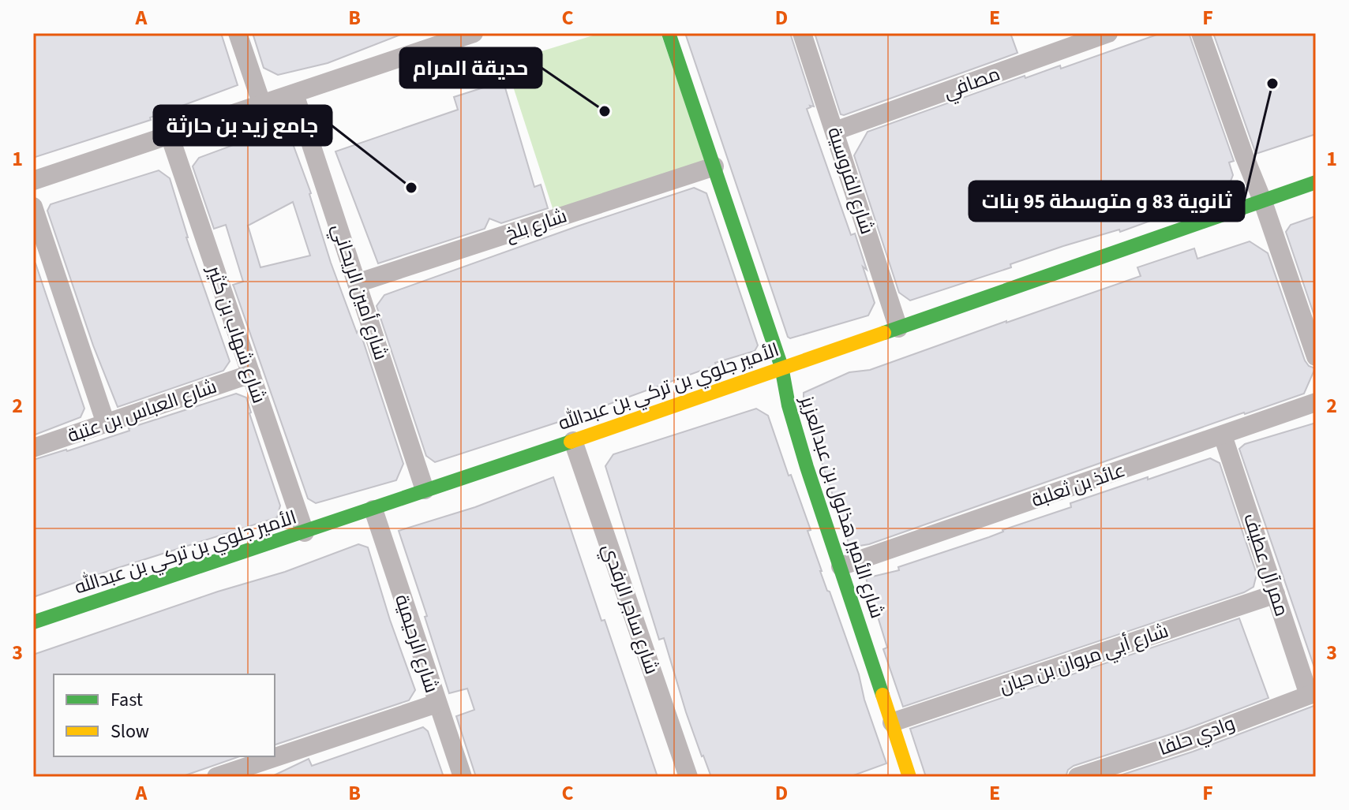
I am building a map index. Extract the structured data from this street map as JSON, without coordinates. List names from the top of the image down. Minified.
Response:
{"streets":{"street":["مصافي","شارع الفروسية","شارع بلخ","شارع أمين الريحاني","شارع شهاب بن كثير","الأمير جلوي بن تركي بن عبدالله","شارع العباس بن عتبة","عائذ بن ثعلبة","شارع الأمير هذلول بن عبدالعزيز","ممر آل عطيف","شارع ساجر الرفدي","شارع الرحيمية","شارع أبي مروان بن حيان","وادي حلفا"]},"crossings":[["مصافي","شارع الفروسية"],["شارع الفروسية","الأمير جلوي بن تركي بن عبدالله"],["شارع بلخ","شارع أمين الريحاني"],["شارع بلخ","شارع الأمير هذلول بن عبدالعزيز"],["شارع أمين الريحاني","الأمير جلوي بن تركي بن عبدالله"],["شارع شهاب بن كثير","الأمير جلوي بن تركي بن عبدالله"],["شارع شهاب بن كثير","شارع العباس بن عتبة"],["الأمير جلوي بن تركي بن عبدالله","شارع الأمير هذلول بن عبدالعزيز"],["الأمير جلوي بن تركي بن عبدالله","شارع ساجر الرفدي"],["الأمير جلوي بن تركي بن عبدالله","شارع الرحيمية"],["عائذ بن ثعلبة","شارع الأمير هذلول بن عبدالعزيز"],["عائذ بن ثعلبة","ممر آل عطيف"],["شارع الأمير هذلول بن عبدالعزيز","شارع أبي مروان بن حيان"],["ممر آل عطيف","شارع أبي مروان بن حيان"],["ممر آل عطيف","وادي حلفا"]],"places":["ثانوية 83 و متوسطة 95 بنات","حديقة المرام","جامع زيد بن حارثة"],"legend":["Fast","Slow"],"grid":{"columns":["A","B","C","D","E","F"],"rows":["1","2","3"]}}
